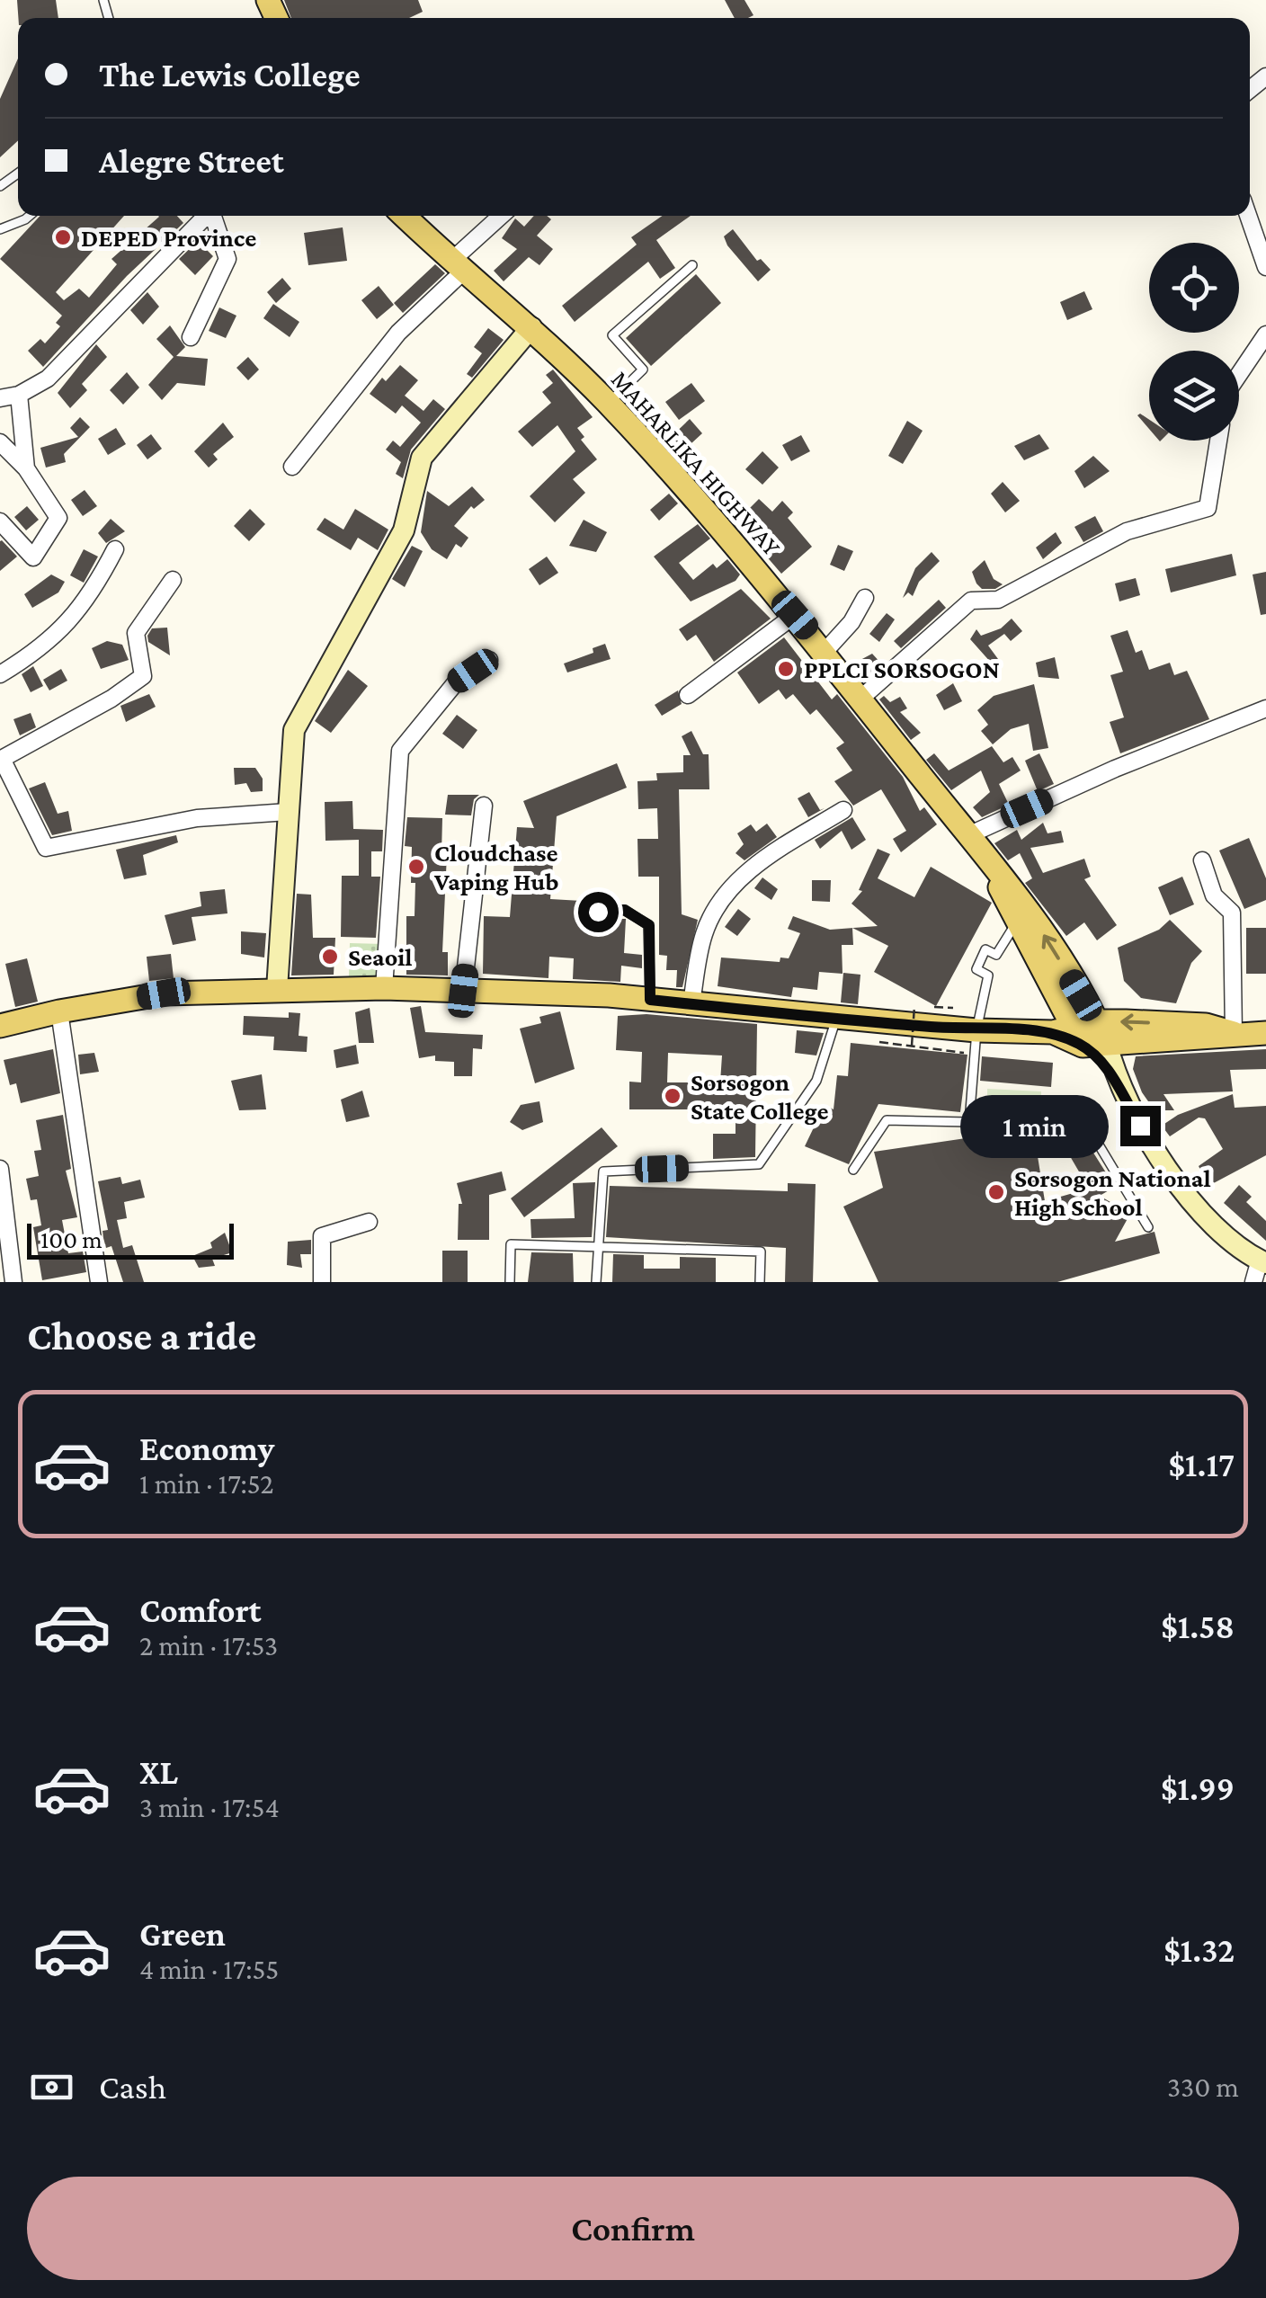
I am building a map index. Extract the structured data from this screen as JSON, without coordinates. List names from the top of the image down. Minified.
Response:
{"streets":{"main road":["MAHARLIKA HIGHWAY"]},"places":["DEPED Province","PPLCI SORSOGON","Cloudchase Vaping Hub","Seaoil","Sorsogon State College","Sorsogon National High School"],"scale_bar":"100 m","page":{"banner":["The Lewis College","Alegre Street"],"bubble":"1 min","scale":"100 m","heading":"Choose a ride","list":[{"name":"Economy","note":"1 min · 17:52","value":"$1.17"},{"name":"Comfort","note":"2 min · 17:53","value":"$1.58"},{"name":"XL","note":"3 min · 17:54","value":"$1.99"},{"name":"Green","note":"4 min · 17:55","value":"$1.32"}],"pay":["Cash","330 m"],"buttons":"Confirm"}}
